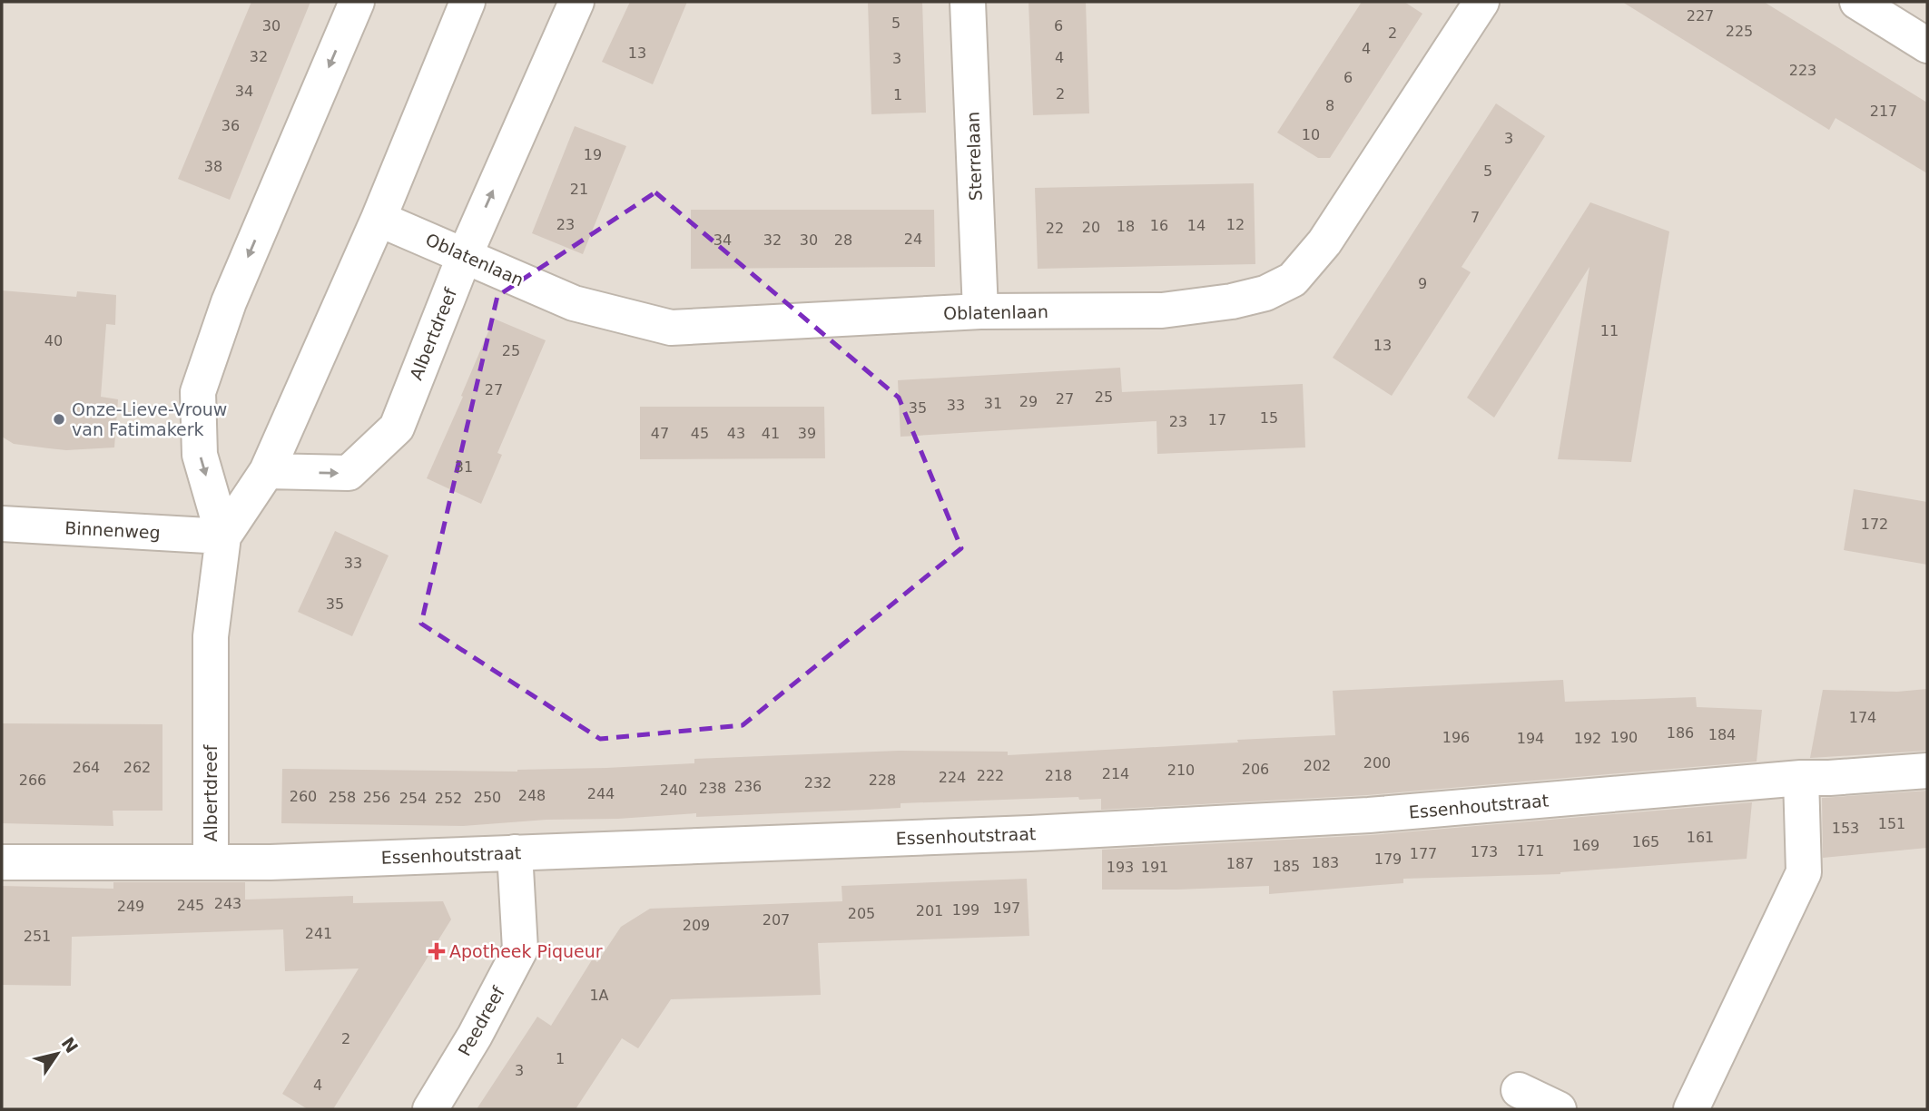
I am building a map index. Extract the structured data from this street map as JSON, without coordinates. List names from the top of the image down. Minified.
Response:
{"streets":{"street":["Sterrelaan","Oblatenlaan","Albertdreef","Binnenweg","Essenhoutstraat","Peedreef"]},"crossings":[["Sterrelaan","Oblatenlaan"],["Oblatenlaan","Albertdreef"],["Albertdreef","Binnenweg"],["Albertdreef","Essenhoutstraat"],["Essenhoutstraat","Peedreef"]],"places":{"other":["Onze-Lieve-Vrouw van Fatimakerk"],"health":["Apotheek Piqueur"]},"house_numbers":["227","5","30","6","225","2","4","13","32","4","3","223","6","34","2","1","8","217","36","10","3","19","38","5","21","7","23","12","16","14","18","20","22","24","34","32","30","28","9","11","40","13","25","27","25","27","29","31","33","35","15","17","23","47","45","43","41","39","31","172","33","35","174","186","184","196","190","194","192","200","202","264","262","206","210","214","222","218","224","266","228","232","236","238","240","244","248","260","258","256","250","254","252","151","153","161","165","169","171","173","177","179","183","187","185","193","191","243","245","249","197","199","201","205","207","209","241","251","1A","2","1","3","4"],"north":"top right"}
